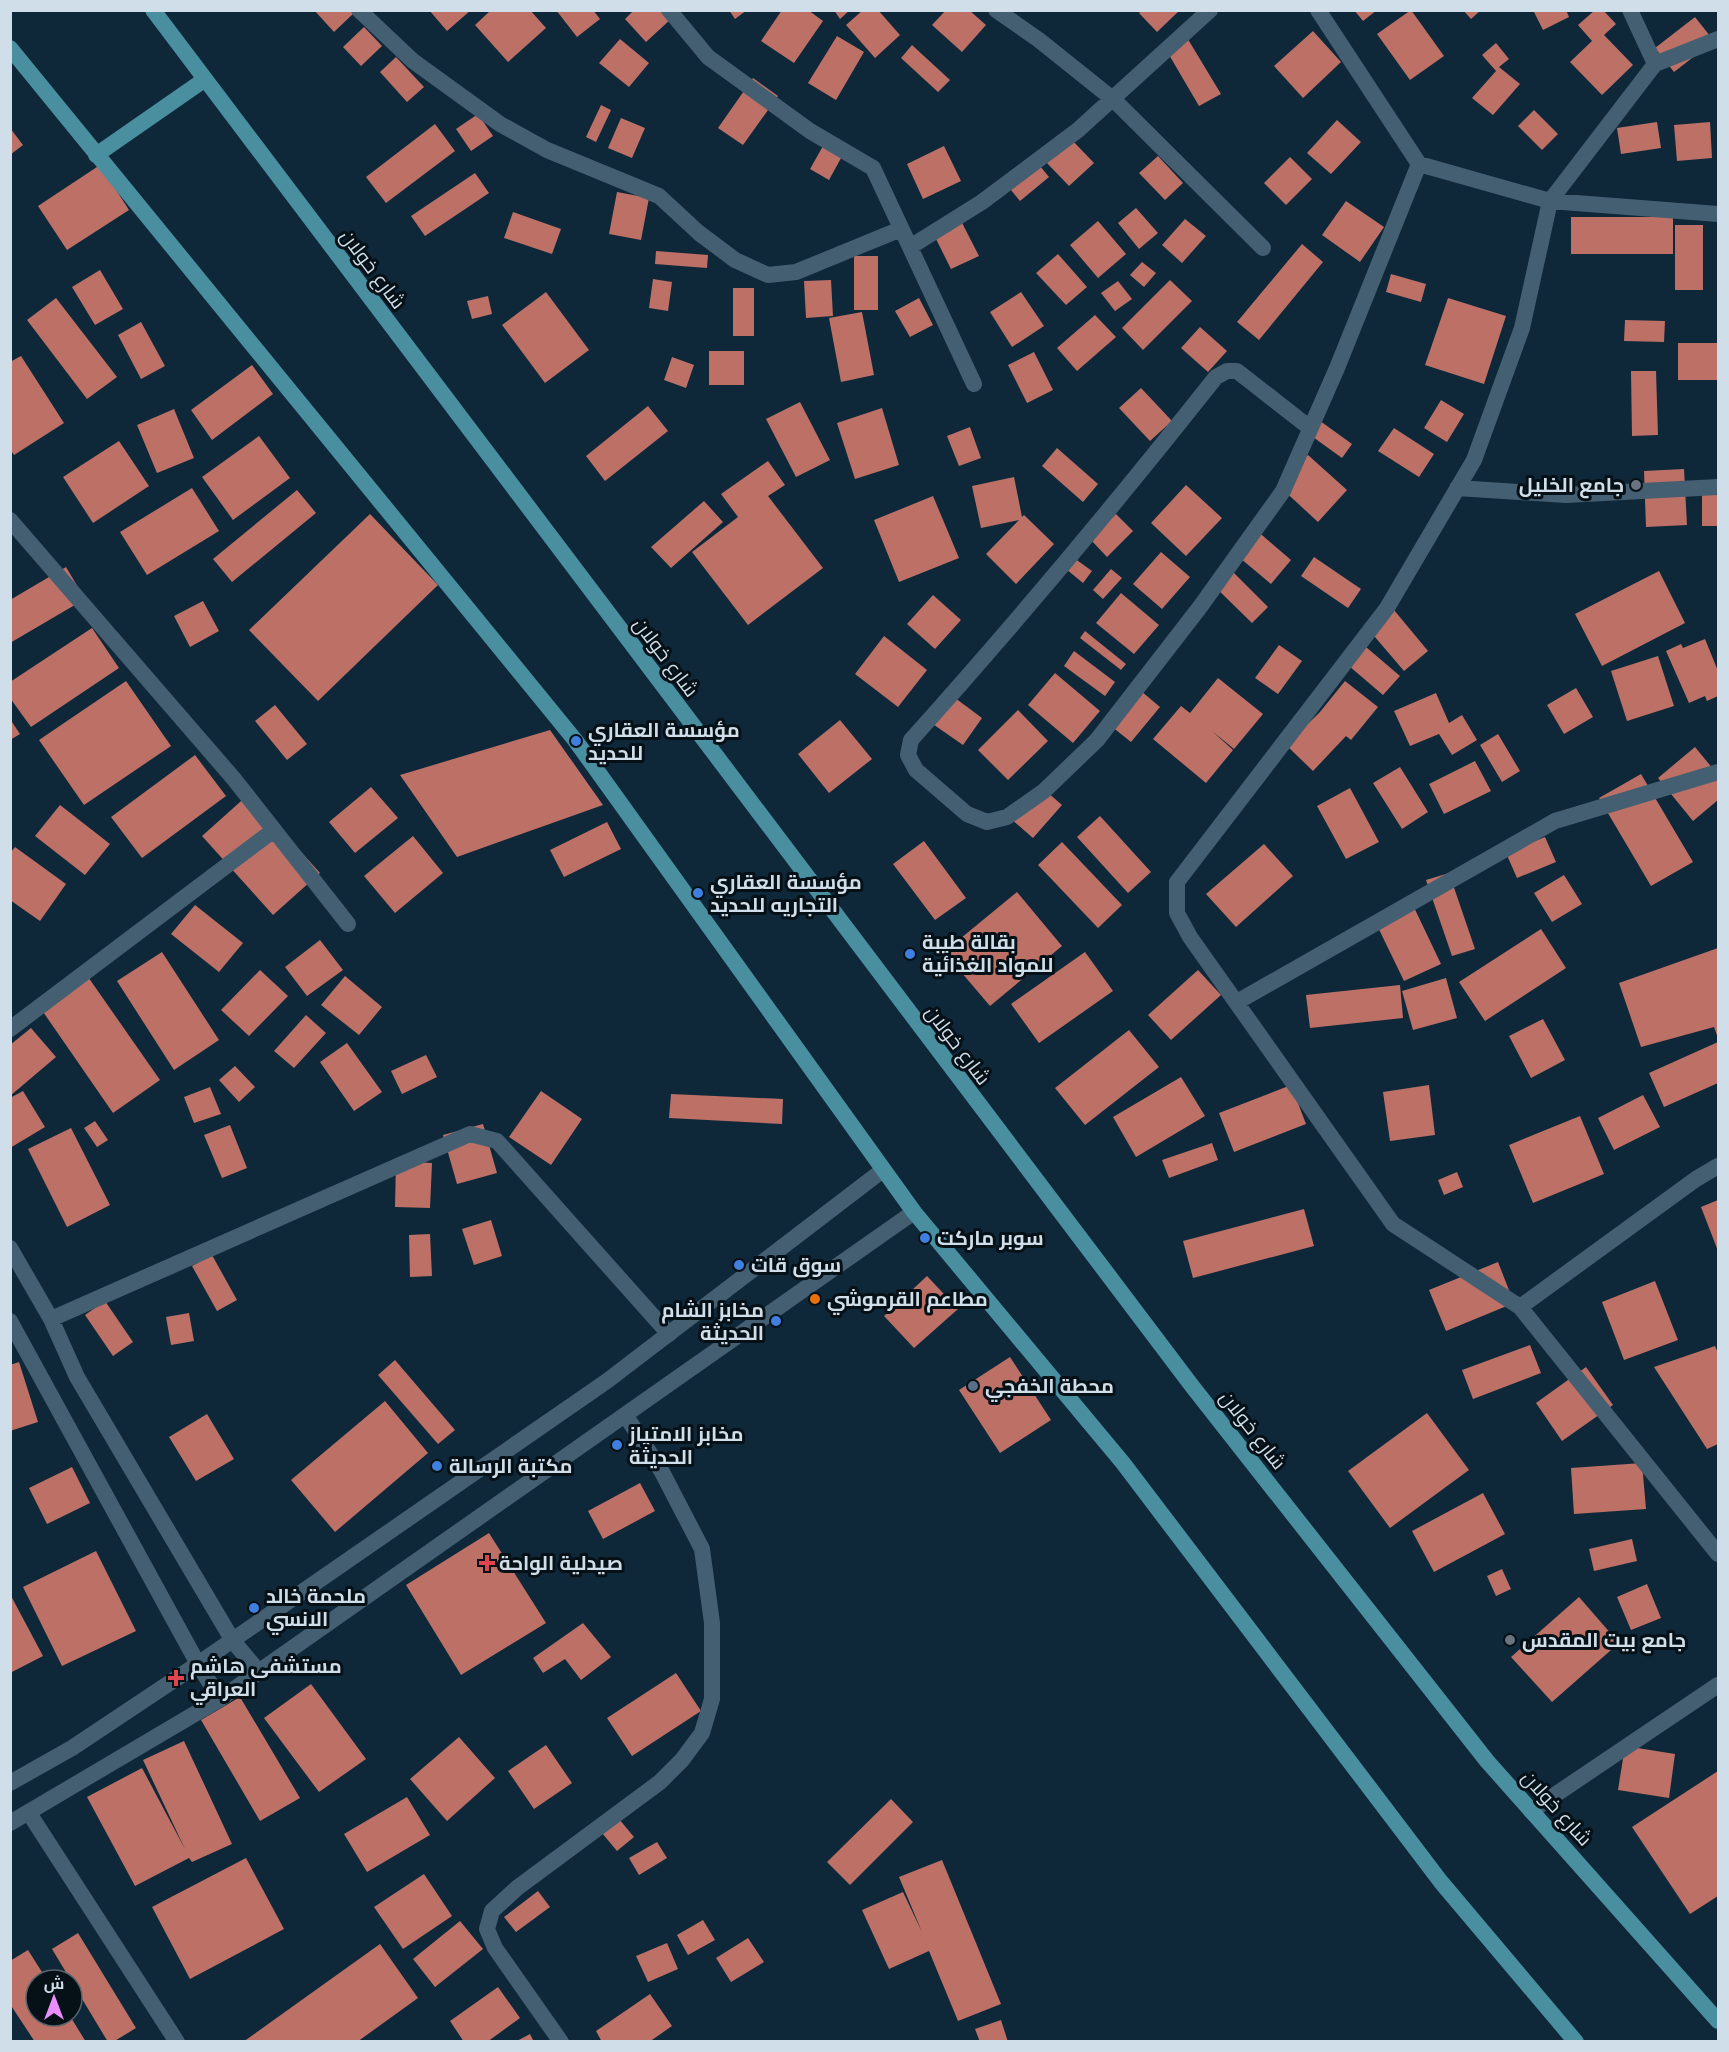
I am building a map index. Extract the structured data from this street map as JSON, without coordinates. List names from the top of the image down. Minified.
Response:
{"streets":{"main road":["شارع خولان"]},"places":{"other":["جامع الخليل","مؤسسة العقاري للحديد","مؤسسة العقاري التجاريه للحديد","بقالة طيبة للمواد الغذائية","سوبر ماركت","سوق قات","مطاعم القرموشي","مخابز الشام الحديثة","محطة الخفجي","مخابز الامتياز الحديثة","مكتبة الرسالة","ملحمة خالد الانسي","جامع بيت المقدس"],"health":["صيدلية الواحة","مستشفى هاشم العراقي"]},"north":"top"}
